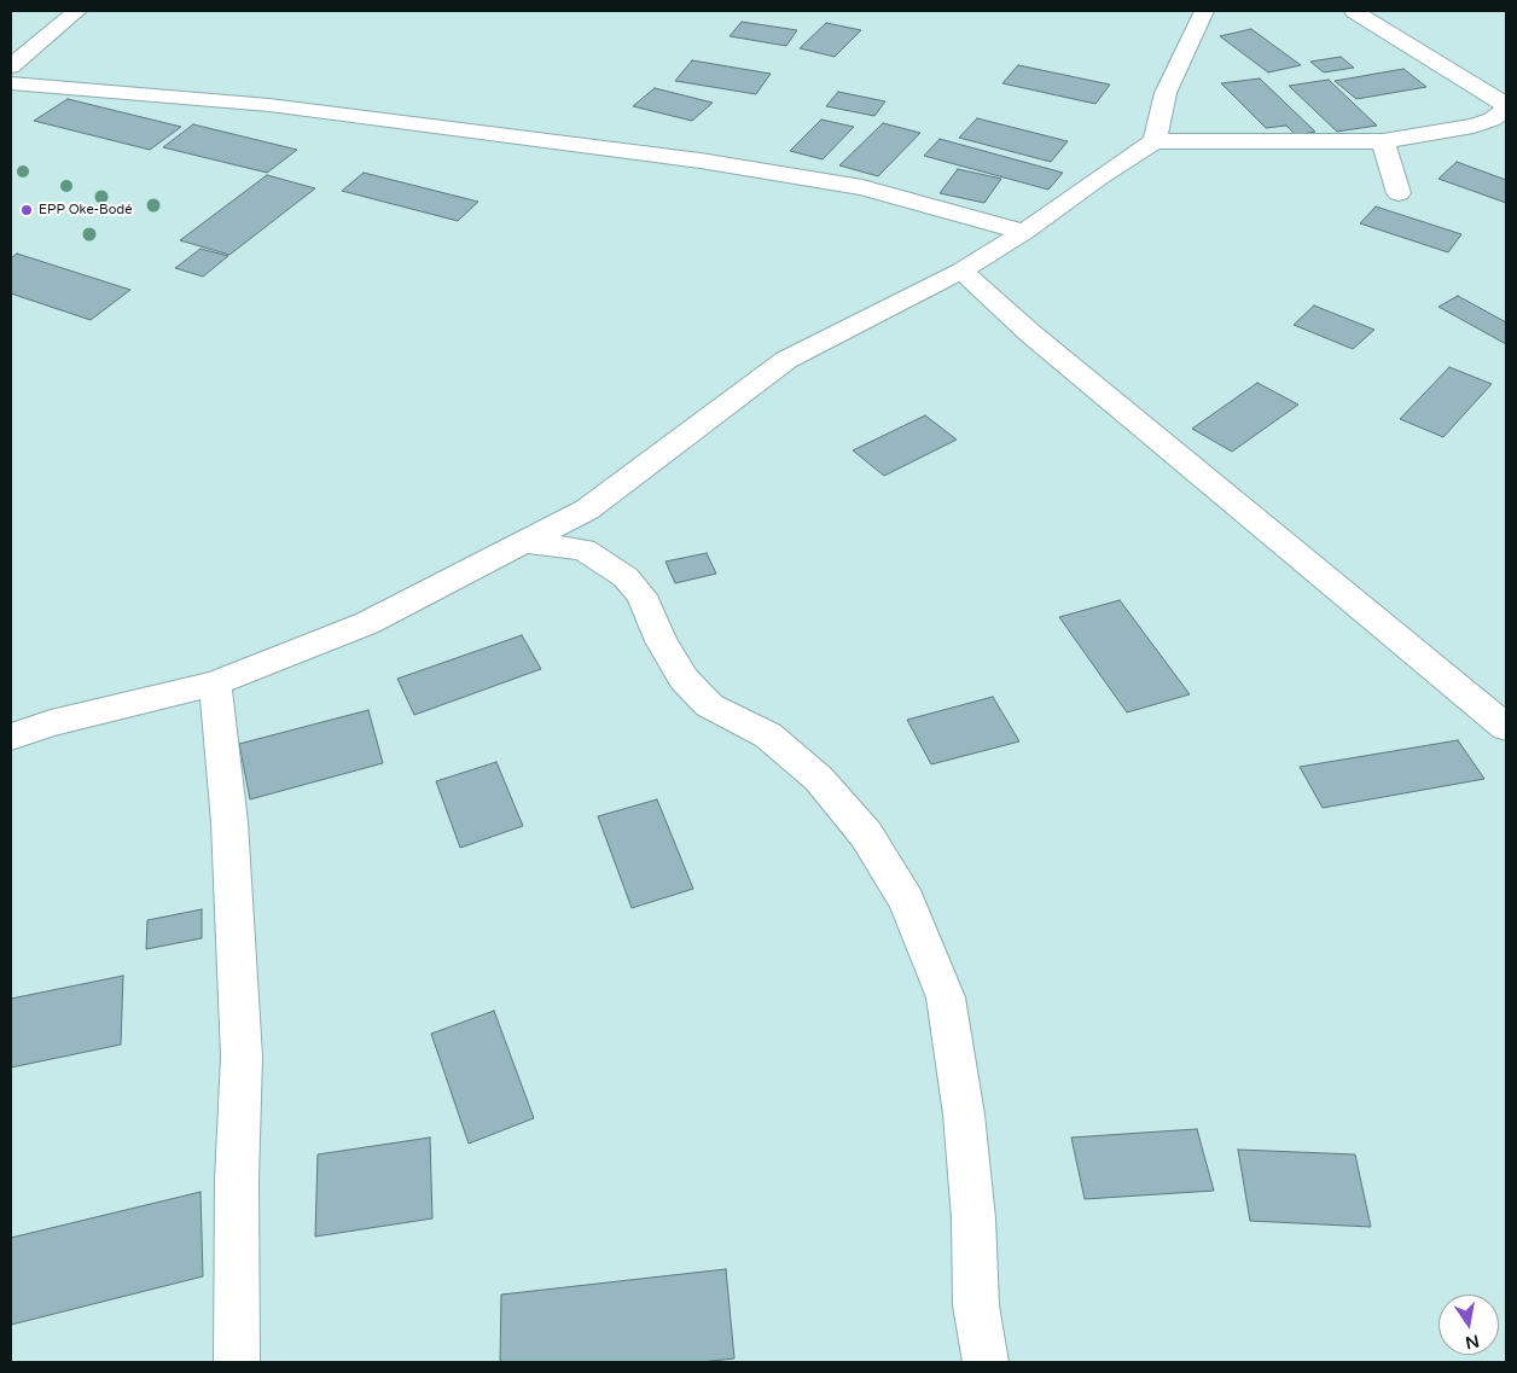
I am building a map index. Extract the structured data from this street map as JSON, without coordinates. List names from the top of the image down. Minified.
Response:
{"places":["EPP Oke-Bodé"],"north":"bottom"}
